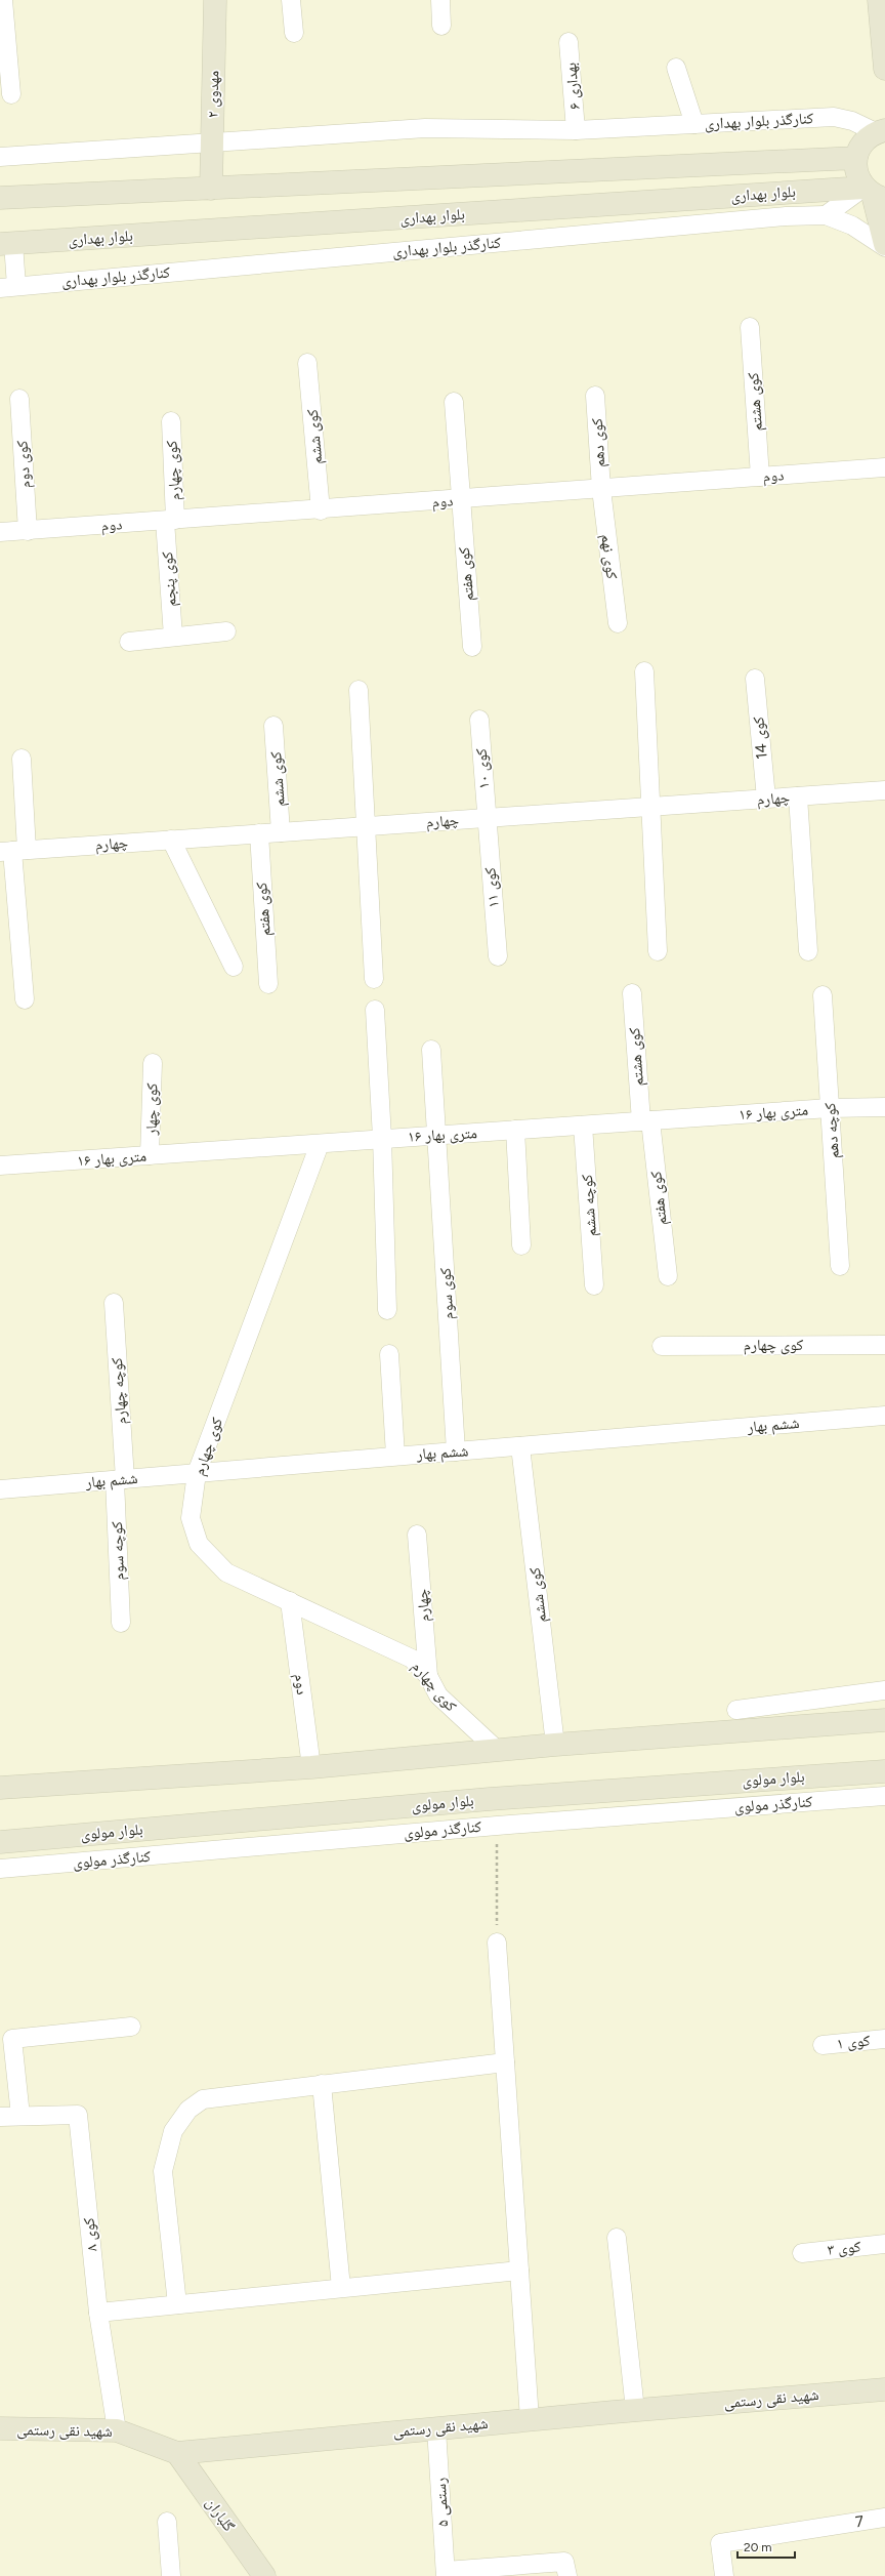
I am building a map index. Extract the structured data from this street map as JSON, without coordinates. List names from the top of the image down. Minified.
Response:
{"streets":{"main road":["مهدوی ۲","بلوار بهداری","بلوار مولوی","شهید نقی رستمی","گلباران"],"street":["۶ بهداری","کنارگذر بلوار بهداری","کوی هشتم","کوی ششم","کوی دهم","کوی دوم","کوی چهارم","دوم","کوی نهم","کوی هفتم","کوی پنجم","کوی 14","کوی ۱۰","چهارم","کوی ۱۱","کوی چهار","۱۶ متری بهار","کوچه دهم","کوچه ششم","کوی سوم","کوچه چهارم","ششم بهار","کوچه سوم","کنارگذر مولوی","کوی ۱","کوی ۸","کوی ۳","رستمی ۵","7"]},"crossings":[["۶ بهداری","کنارگذر بلوار بهداری"],["مهدوی ۲","کنارگذر بلوار بهداری"],["مهدوی ۲","بلوار بهداری"],["کوی هشتم","دوم"],["کوی هشتم","کوی هفتم"],["کوی هشتم","۱۶ متری بهار"],["کوی ششم","دوم"],["کوی ششم","چهارم"],["کوی ششم","ششم بهار"],["کوی دهم","دوم"],["کوی دهم","کوی نهم"],["کوی دوم","دوم"],["کوی چهارم","دوم"],["کوی چهارم","کوی پنجم"],["کوی چهارم","چهارم"],["کوی چهارم","۱۶ متری بهار"],["کوی چهارم","ششم بهار"],["دوم","کوی نهم"],["دوم","کوی هفتم"],["دوم","کوی پنجم"],["کوی هفتم","چهارم"],["کوی هفتم","۱۶ متری بهار"],["کوی 14","چهارم"],["کوی ۱۰","چهارم"],["کوی ۱۰","کوی ۱۱"],["چهارم","کوی ۱۱"],["کوی چهار","۱۶ متری بهار"],["۱۶ متری بهار","کوچه دهم"],["۱۶ متری بهار","کوچه ششم"],["۱۶ متری بهار","کوی سوم"],["کوی سوم","ششم بهار"],["کوچه چهارم","ششم بهار"],["کوچه چهارم","کوچه سوم"],["ششم بهار","کوچه سوم"],["کوی ۸","شهید نقی رستمی"],["شهید نقی رستمی","رستمی ۵"],["شهید نقی رستمی","گلباران"]],"scale_bar":"20 m"}
